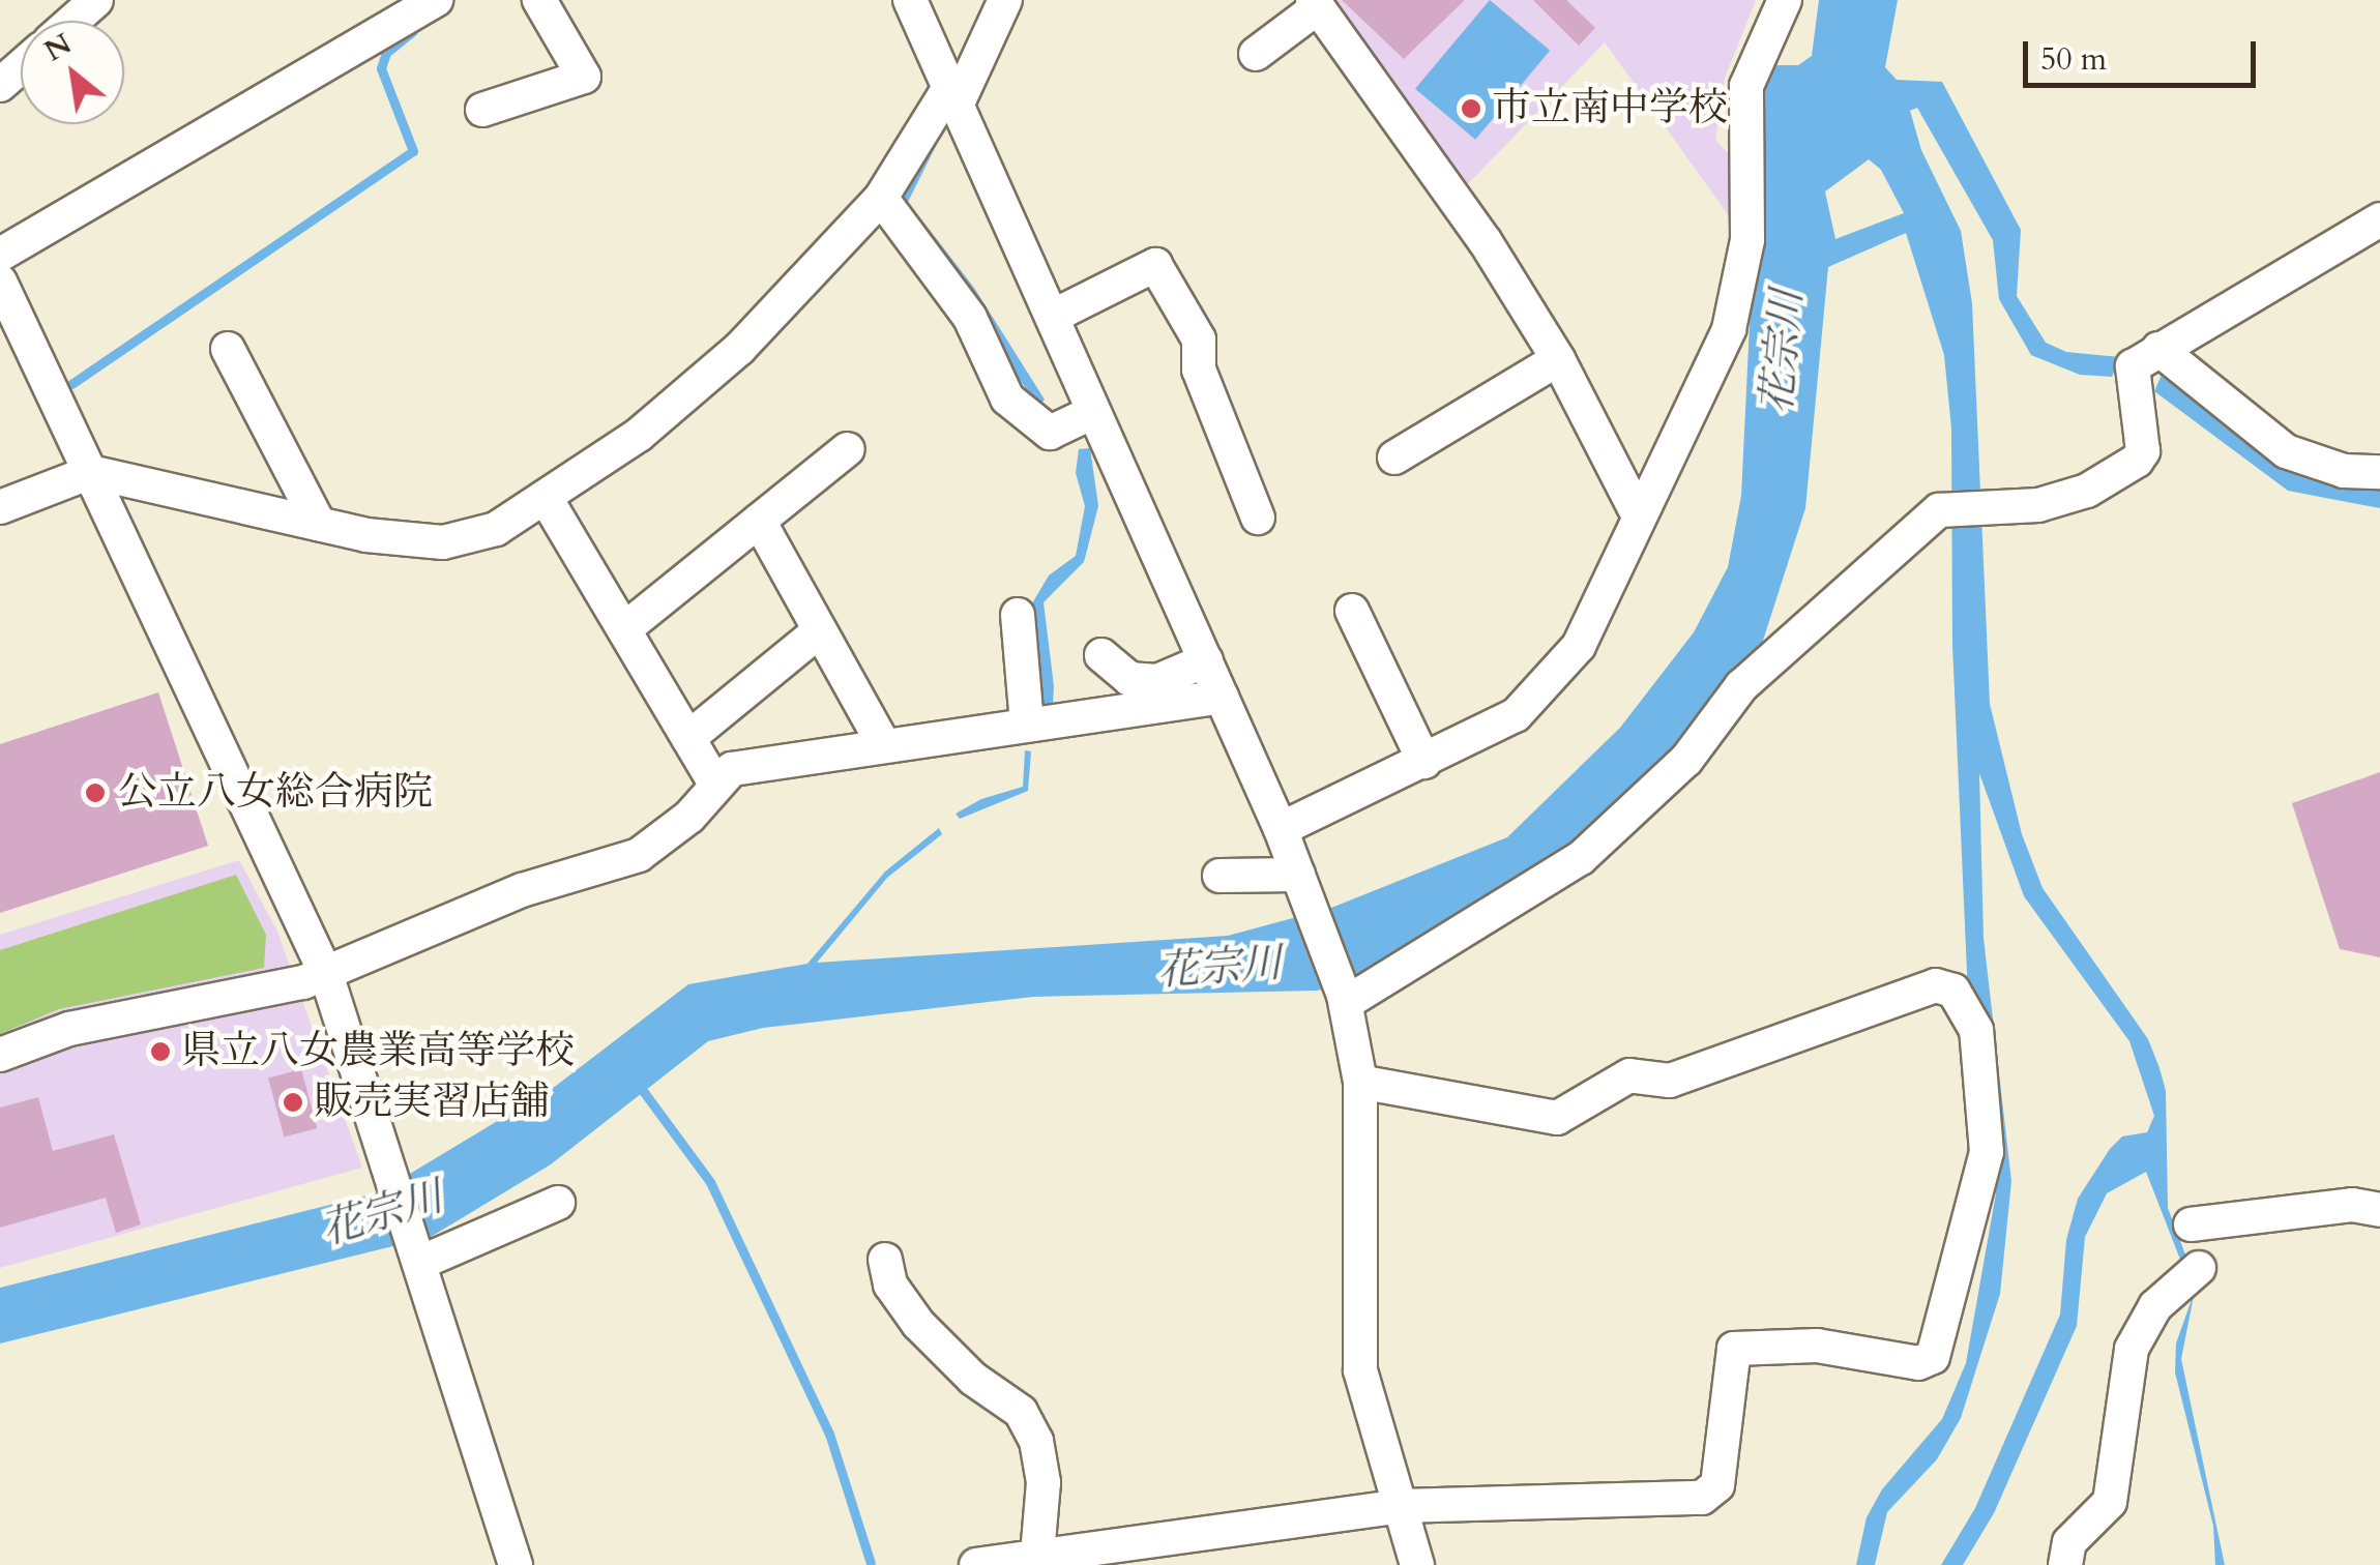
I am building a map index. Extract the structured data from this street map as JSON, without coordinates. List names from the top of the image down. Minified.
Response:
{"water":["花宗川"],"places":["市立南中学校","公立八女総合病院","県立八女農業高等学校","販売実習店舗"],"scale_bar":"50 m","north":"top left"}
